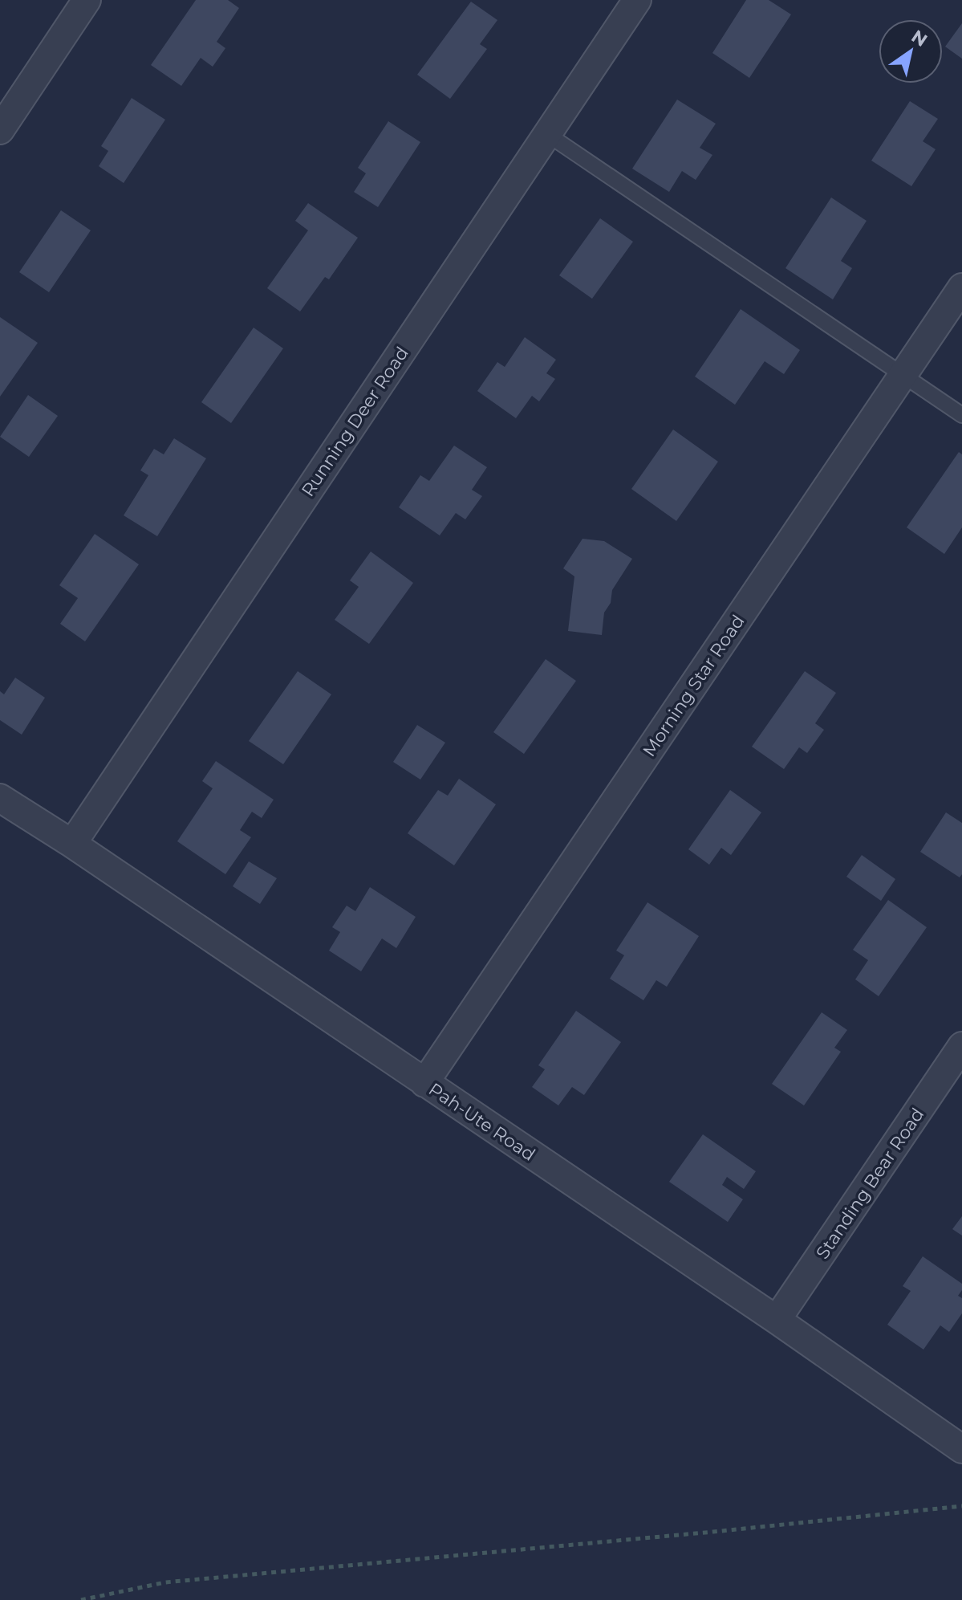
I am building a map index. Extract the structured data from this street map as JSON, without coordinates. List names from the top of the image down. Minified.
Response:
{"streets":{"street":["Running Deer Road","Morning Star Road","Pah-Ute Road","Standing Bear Road"]},"crossings":[["Running Deer Road","Pah-Ute Road"],["Morning Star Road","Pah-Ute Road"],["Pah-Ute Road","Standing Bear Road"]],"north":"top right"}
